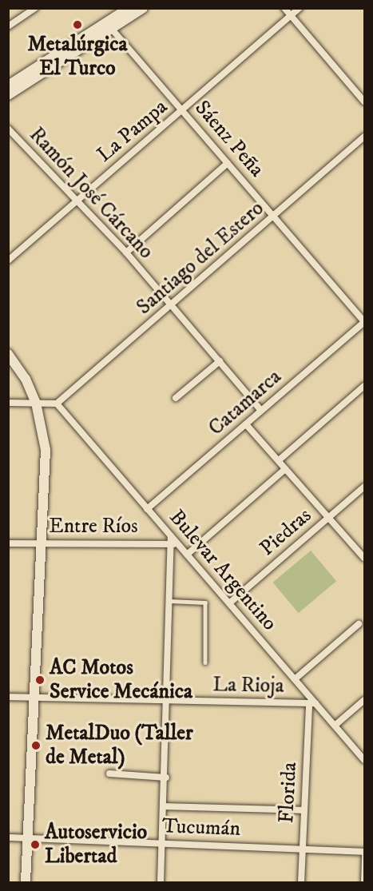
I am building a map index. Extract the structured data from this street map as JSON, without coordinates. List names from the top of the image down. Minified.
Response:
{"streets":{"street":["La Pampa","Sáenz Peña","Ramón José Cárcano","Santiago del Estero","Catamarca","Entre Ríos","Piedras","Bulevar Argentino","La Rioja","Florida","Tucumán"]},"crossings":[["La Pampa","Sáenz Peña"],["La Pampa","Ramón José Cárcano"],["Sáenz Peña","Santiago del Estero"],["Sáenz Peña","Catamarca"],["Ramón José Cárcano","Santiago del Estero"],["Ramón José Cárcano","Catamarca"],["Santiago del Estero","Bulevar Argentino"],["Catamarca","Bulevar Argentino"],["Entre Ríos","Bulevar Argentino"],["Piedras","Bulevar Argentino"],["Bulevar Argentino","La Rioja"],["Bulevar Argentino","Florida"],["La Rioja","Florida"],["Florida","Tucumán"]],"places":["Metalúrgica El Turco","AC Motos Service Mecánica","MetalDuo (Taller de Metal)","Autoservicio Libertad"]}
